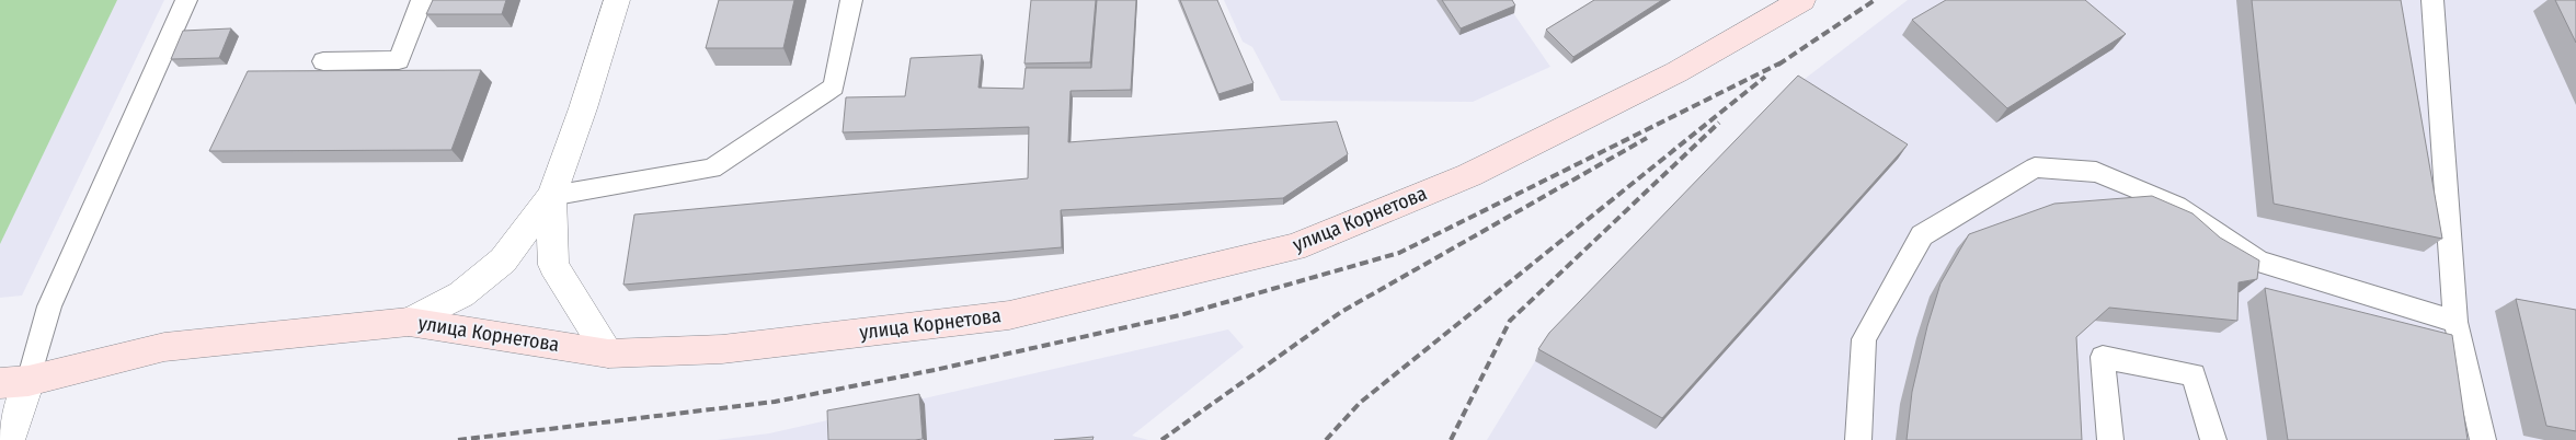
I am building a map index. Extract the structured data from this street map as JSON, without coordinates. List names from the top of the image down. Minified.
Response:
{"streets":{"main road":["улица Корнетова"]}}
